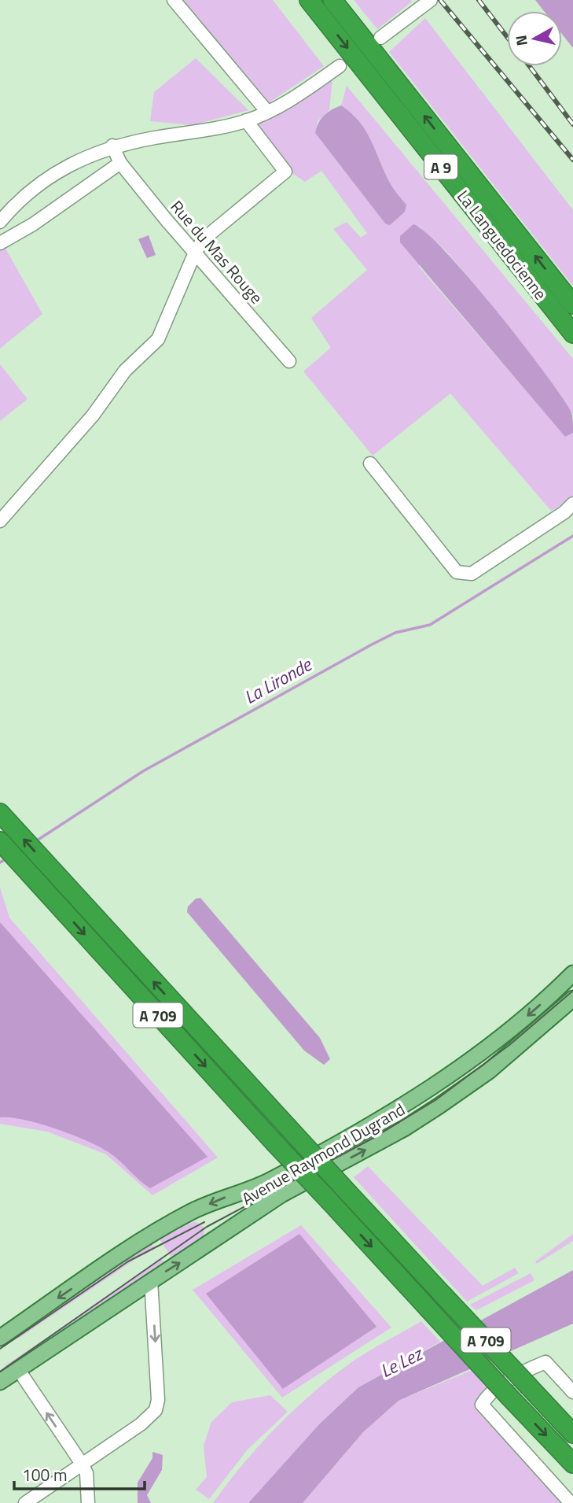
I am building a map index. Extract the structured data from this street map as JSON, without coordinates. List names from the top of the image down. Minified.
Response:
{"streets":{"highway":["A 9","La Languedocienne","A 709"],"main road":["Avenue Raymond Dugrand"],"street":["Rue du Mas Rouge"]},"water":["La Lironde","Le Lez"],"scale_bar":"100 m","north":"left"}
